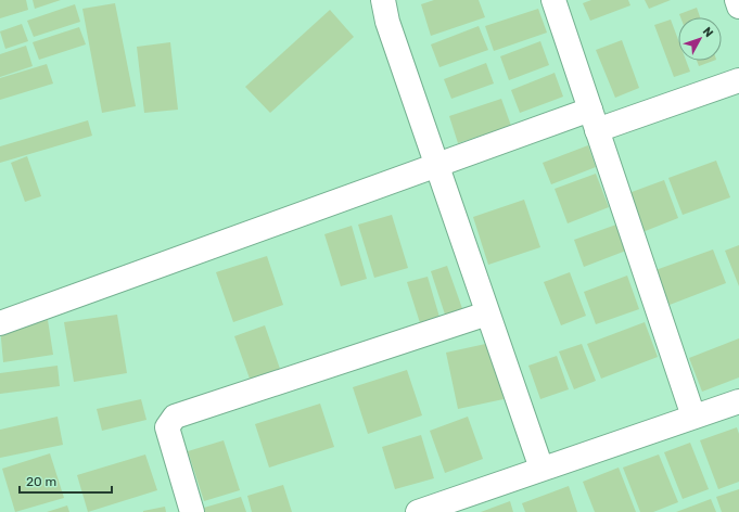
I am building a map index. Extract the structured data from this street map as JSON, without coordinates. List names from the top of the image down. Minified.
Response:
{"scale_bar":"20 m","north":"top right"}
